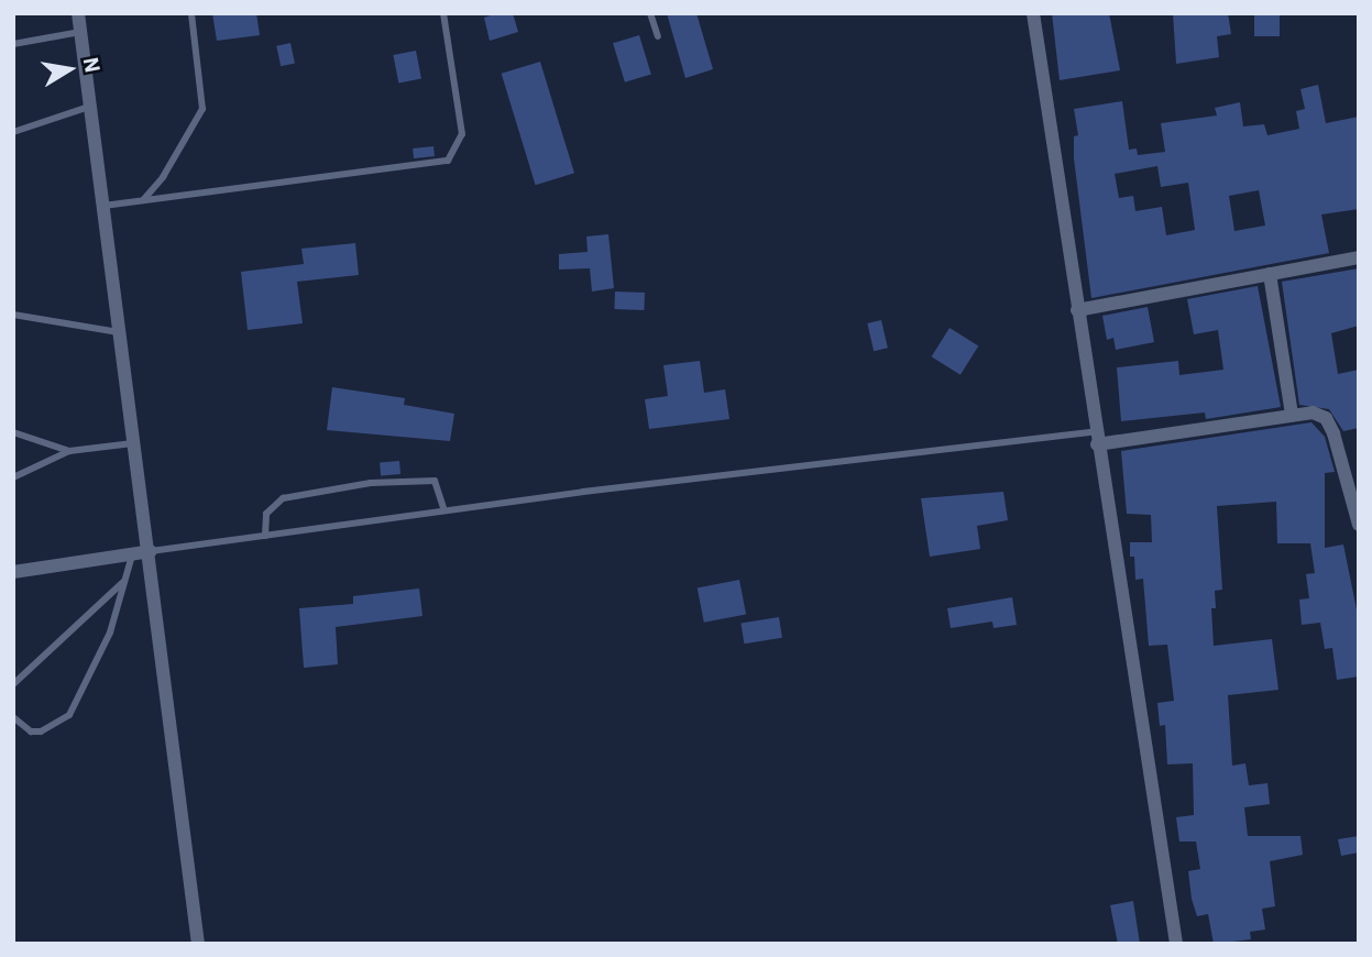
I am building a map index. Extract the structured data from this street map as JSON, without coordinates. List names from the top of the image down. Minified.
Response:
{"north":"right"}
